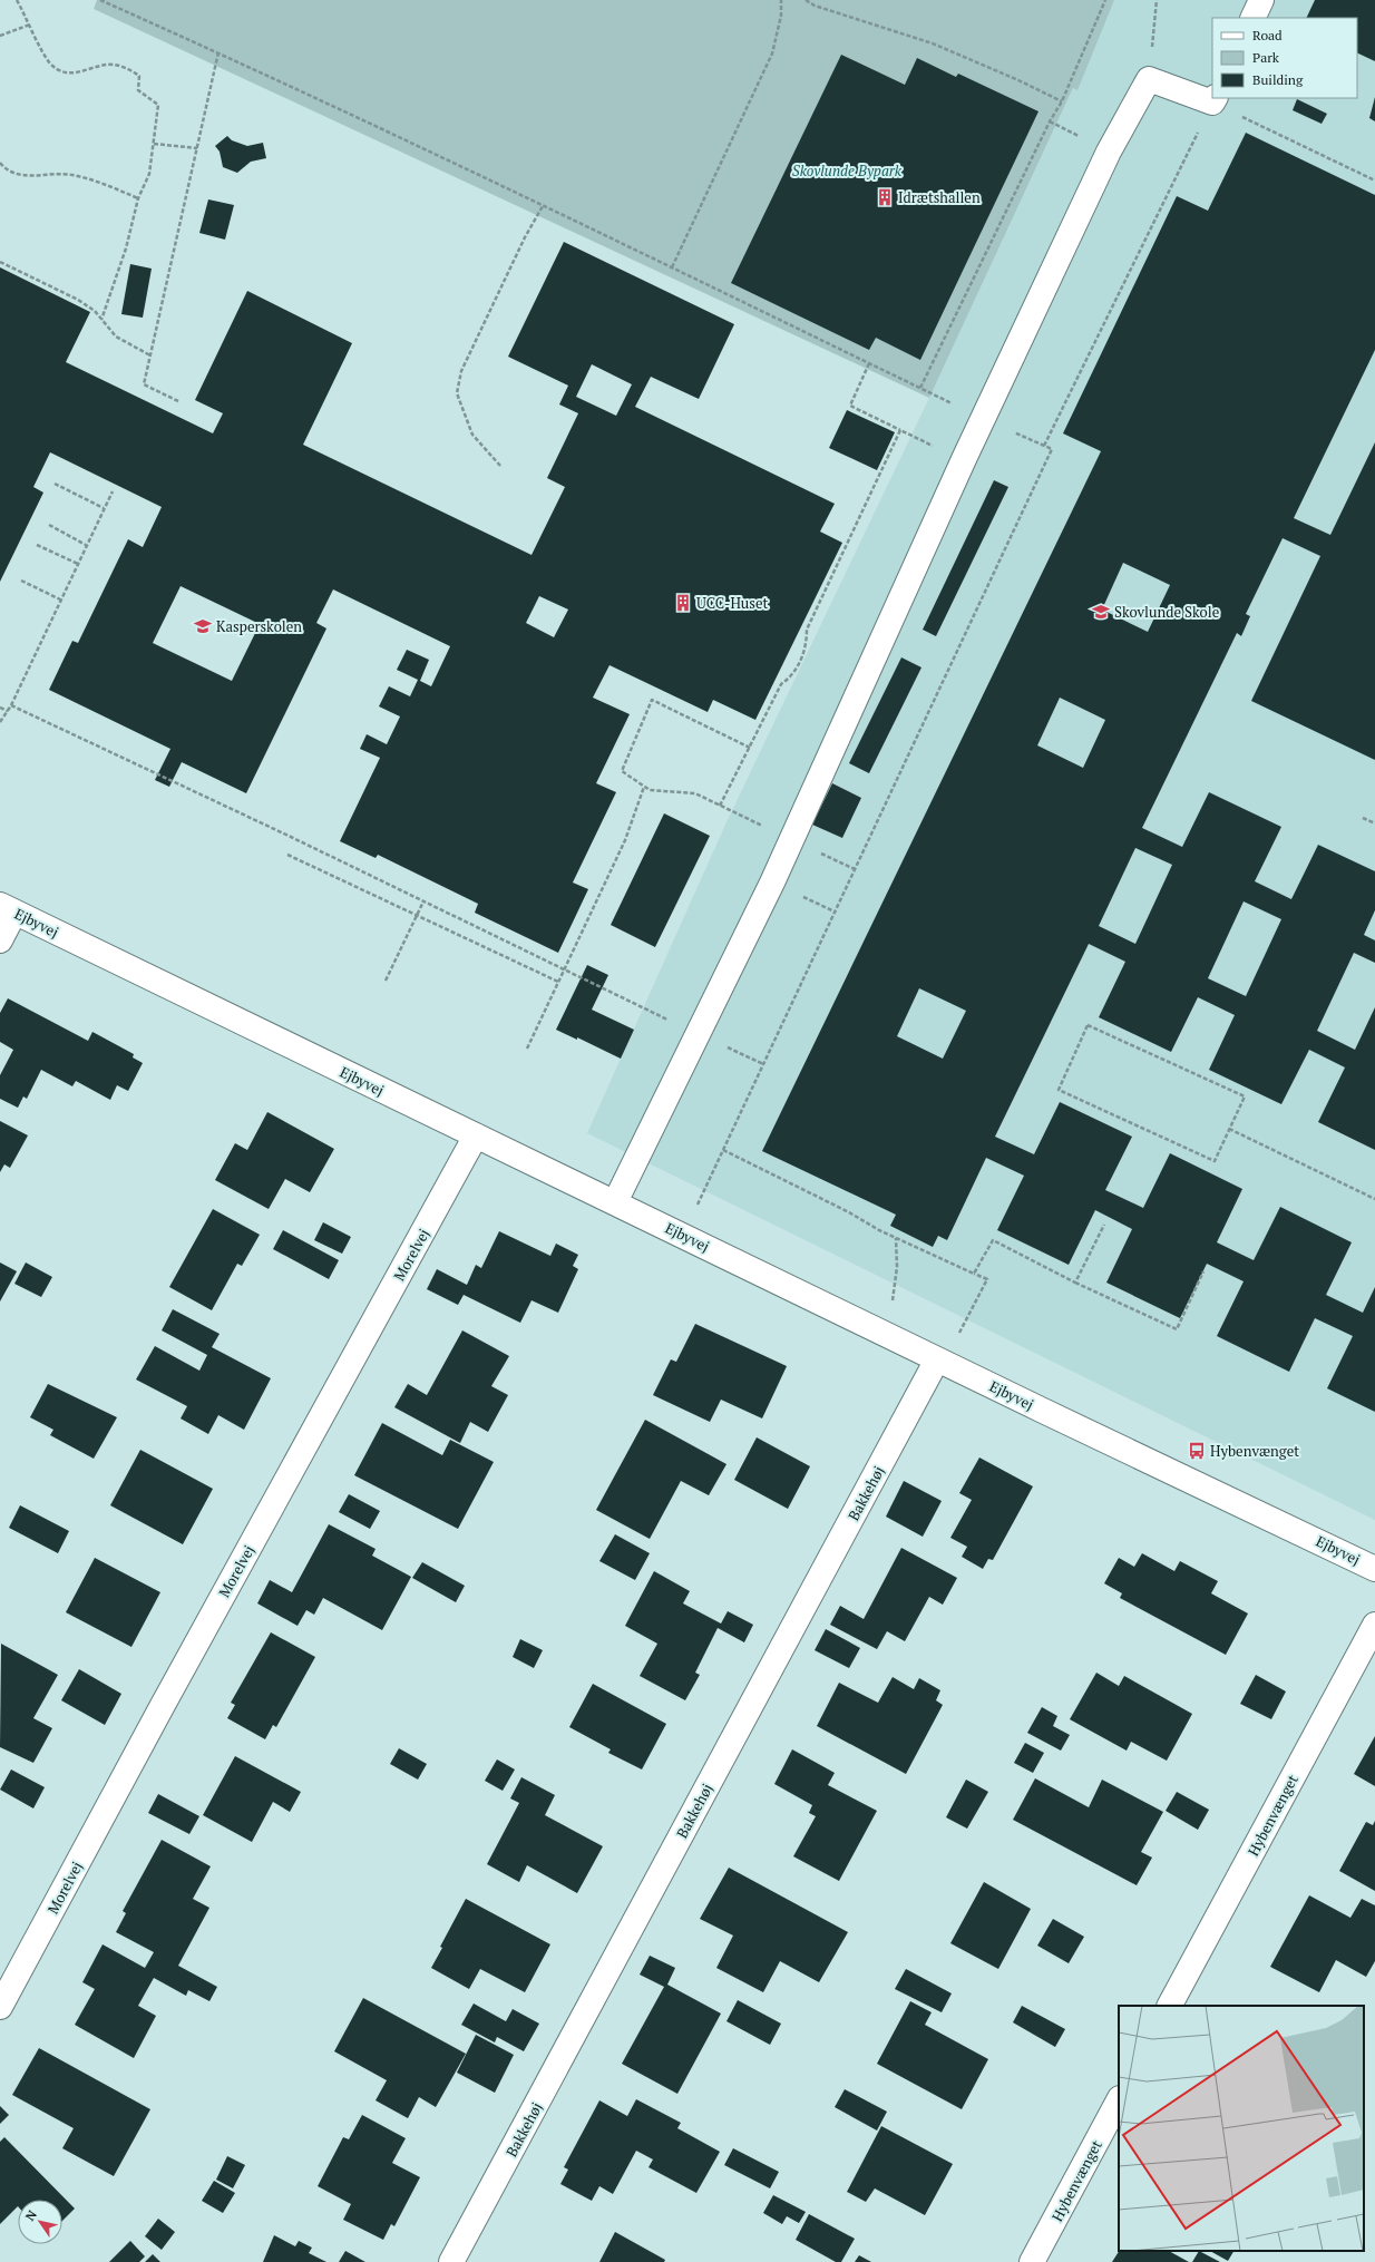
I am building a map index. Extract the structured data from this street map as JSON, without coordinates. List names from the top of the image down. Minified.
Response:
{"streets":{"street":["Ejbyvej","Morelvej","Bakkehøj","Hybenvænget"]},"crossings":[["Ejbyvej","Morelvej"],["Ejbyvej","Bakkehøj"]],"parks":["Skovlunde Bypark"],"places":{"building":["Idrætshallen","UCC-Huset"],"school or university":["Skovlunde Skole","Kasperskolen"],"bus stop":["Hybenvænget"]},"legend":["Road","Park","Building"],"north":"top left"}
